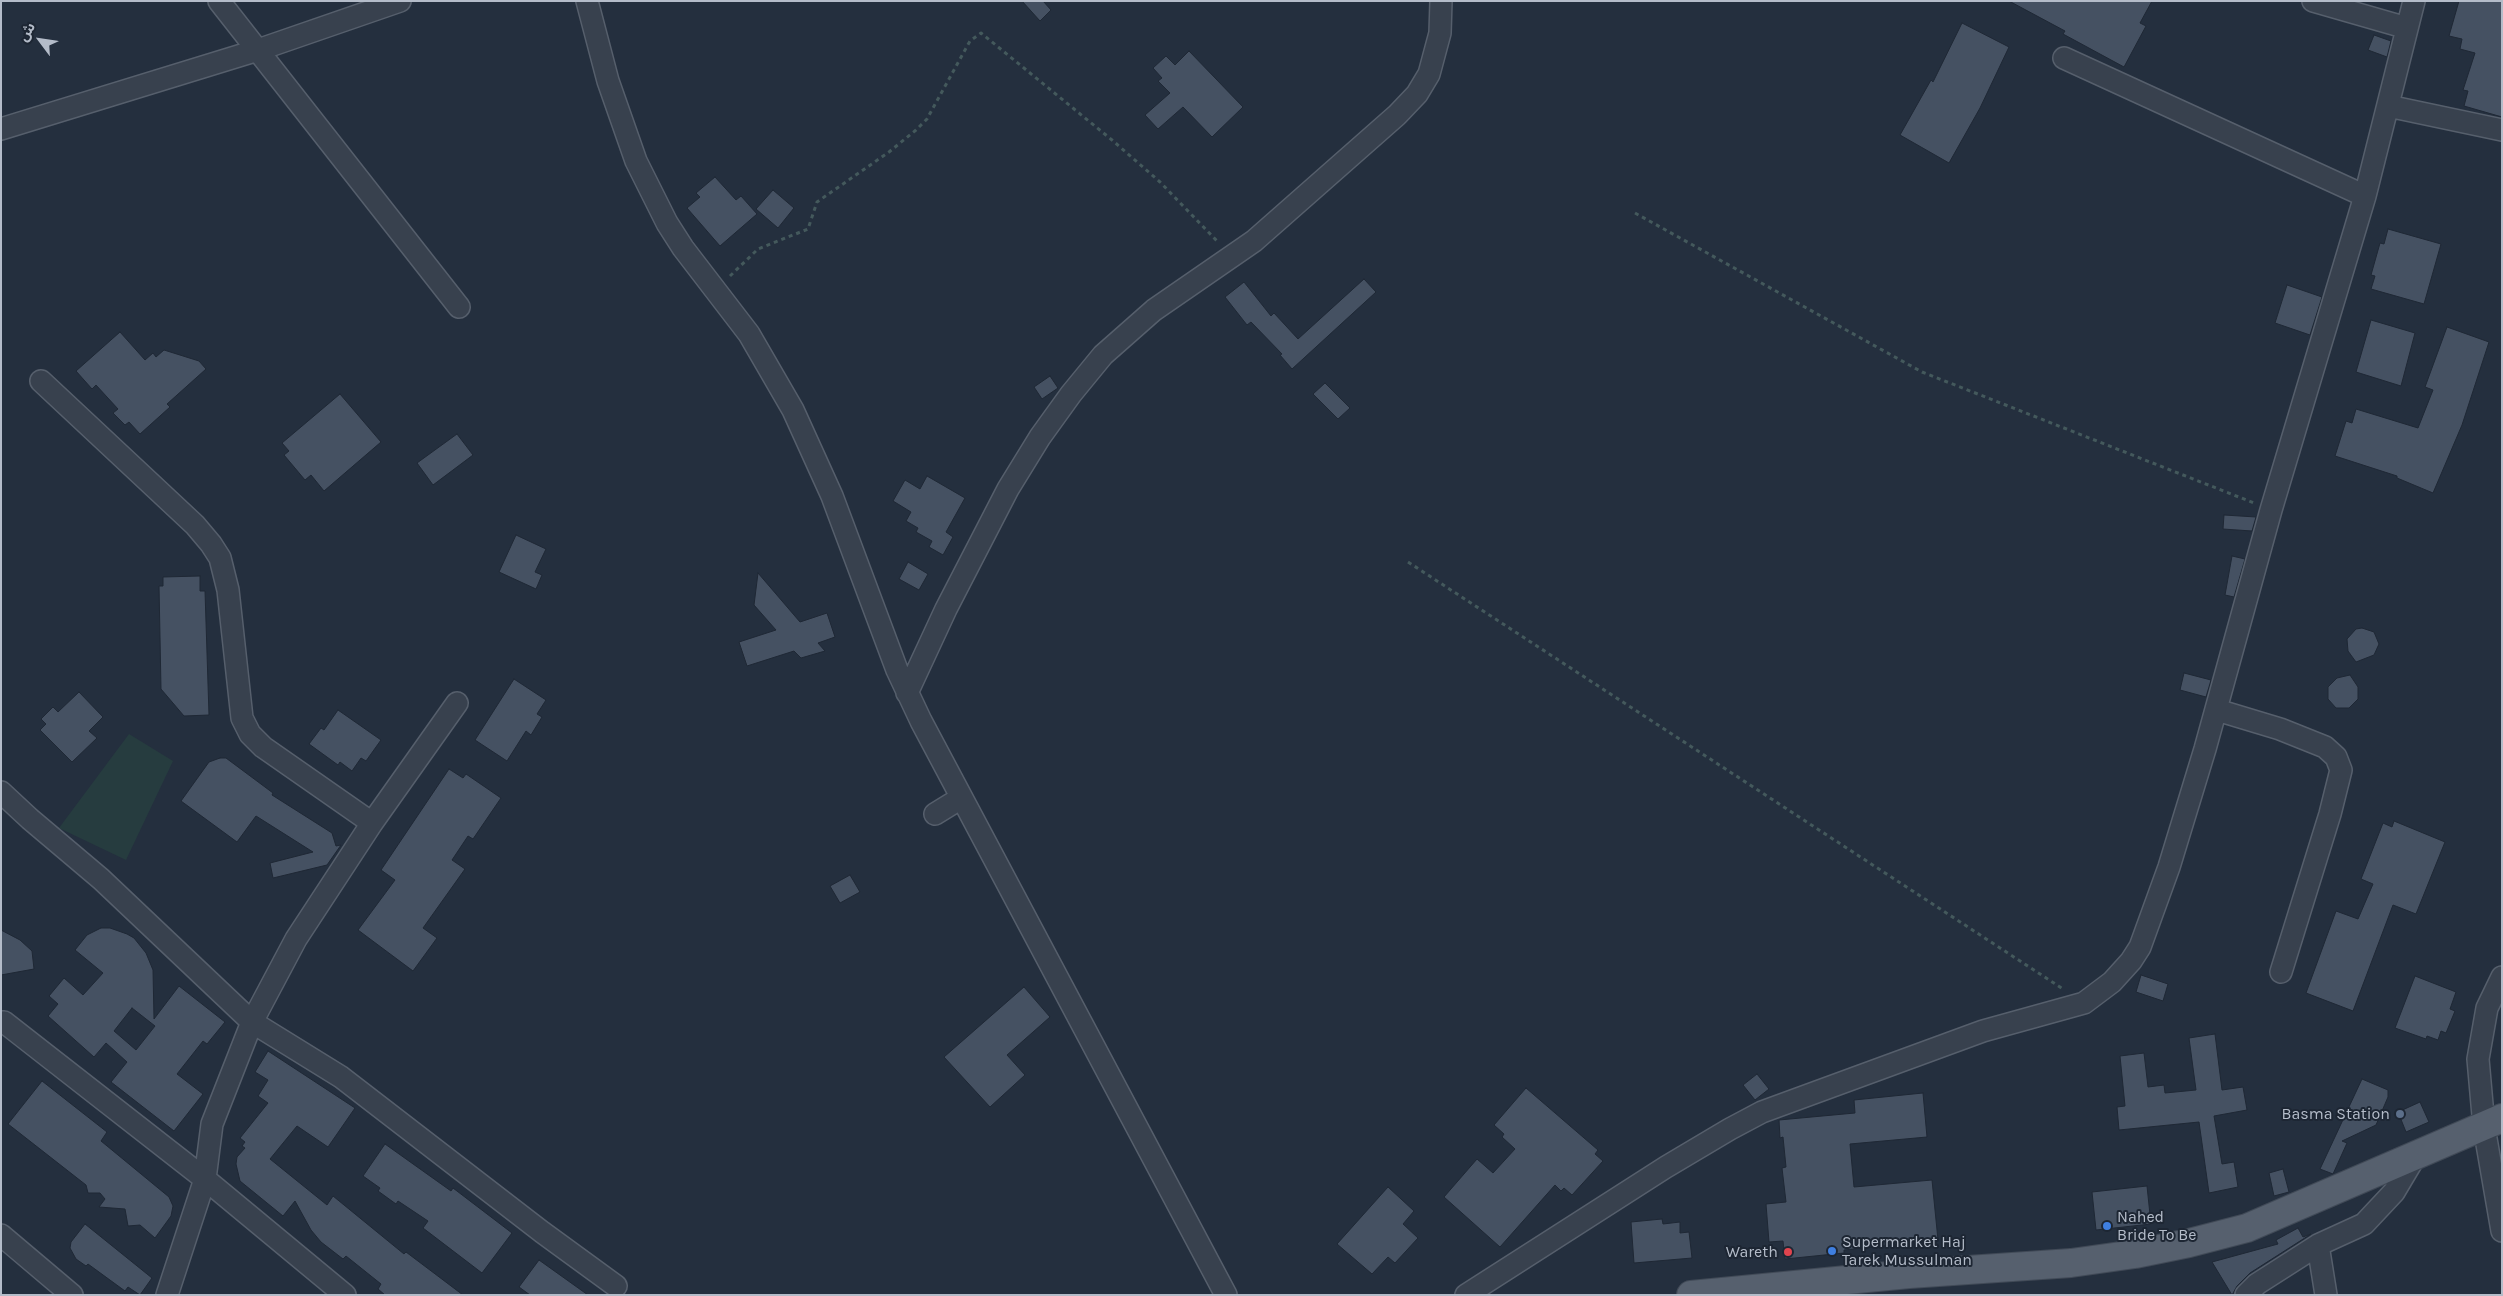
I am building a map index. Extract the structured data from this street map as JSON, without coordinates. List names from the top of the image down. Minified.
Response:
{"places":["Basma Station","Nahed Bride To Be","Supermarket Haj Tarek Mussulman","Wareth"],"north":"top left"}
